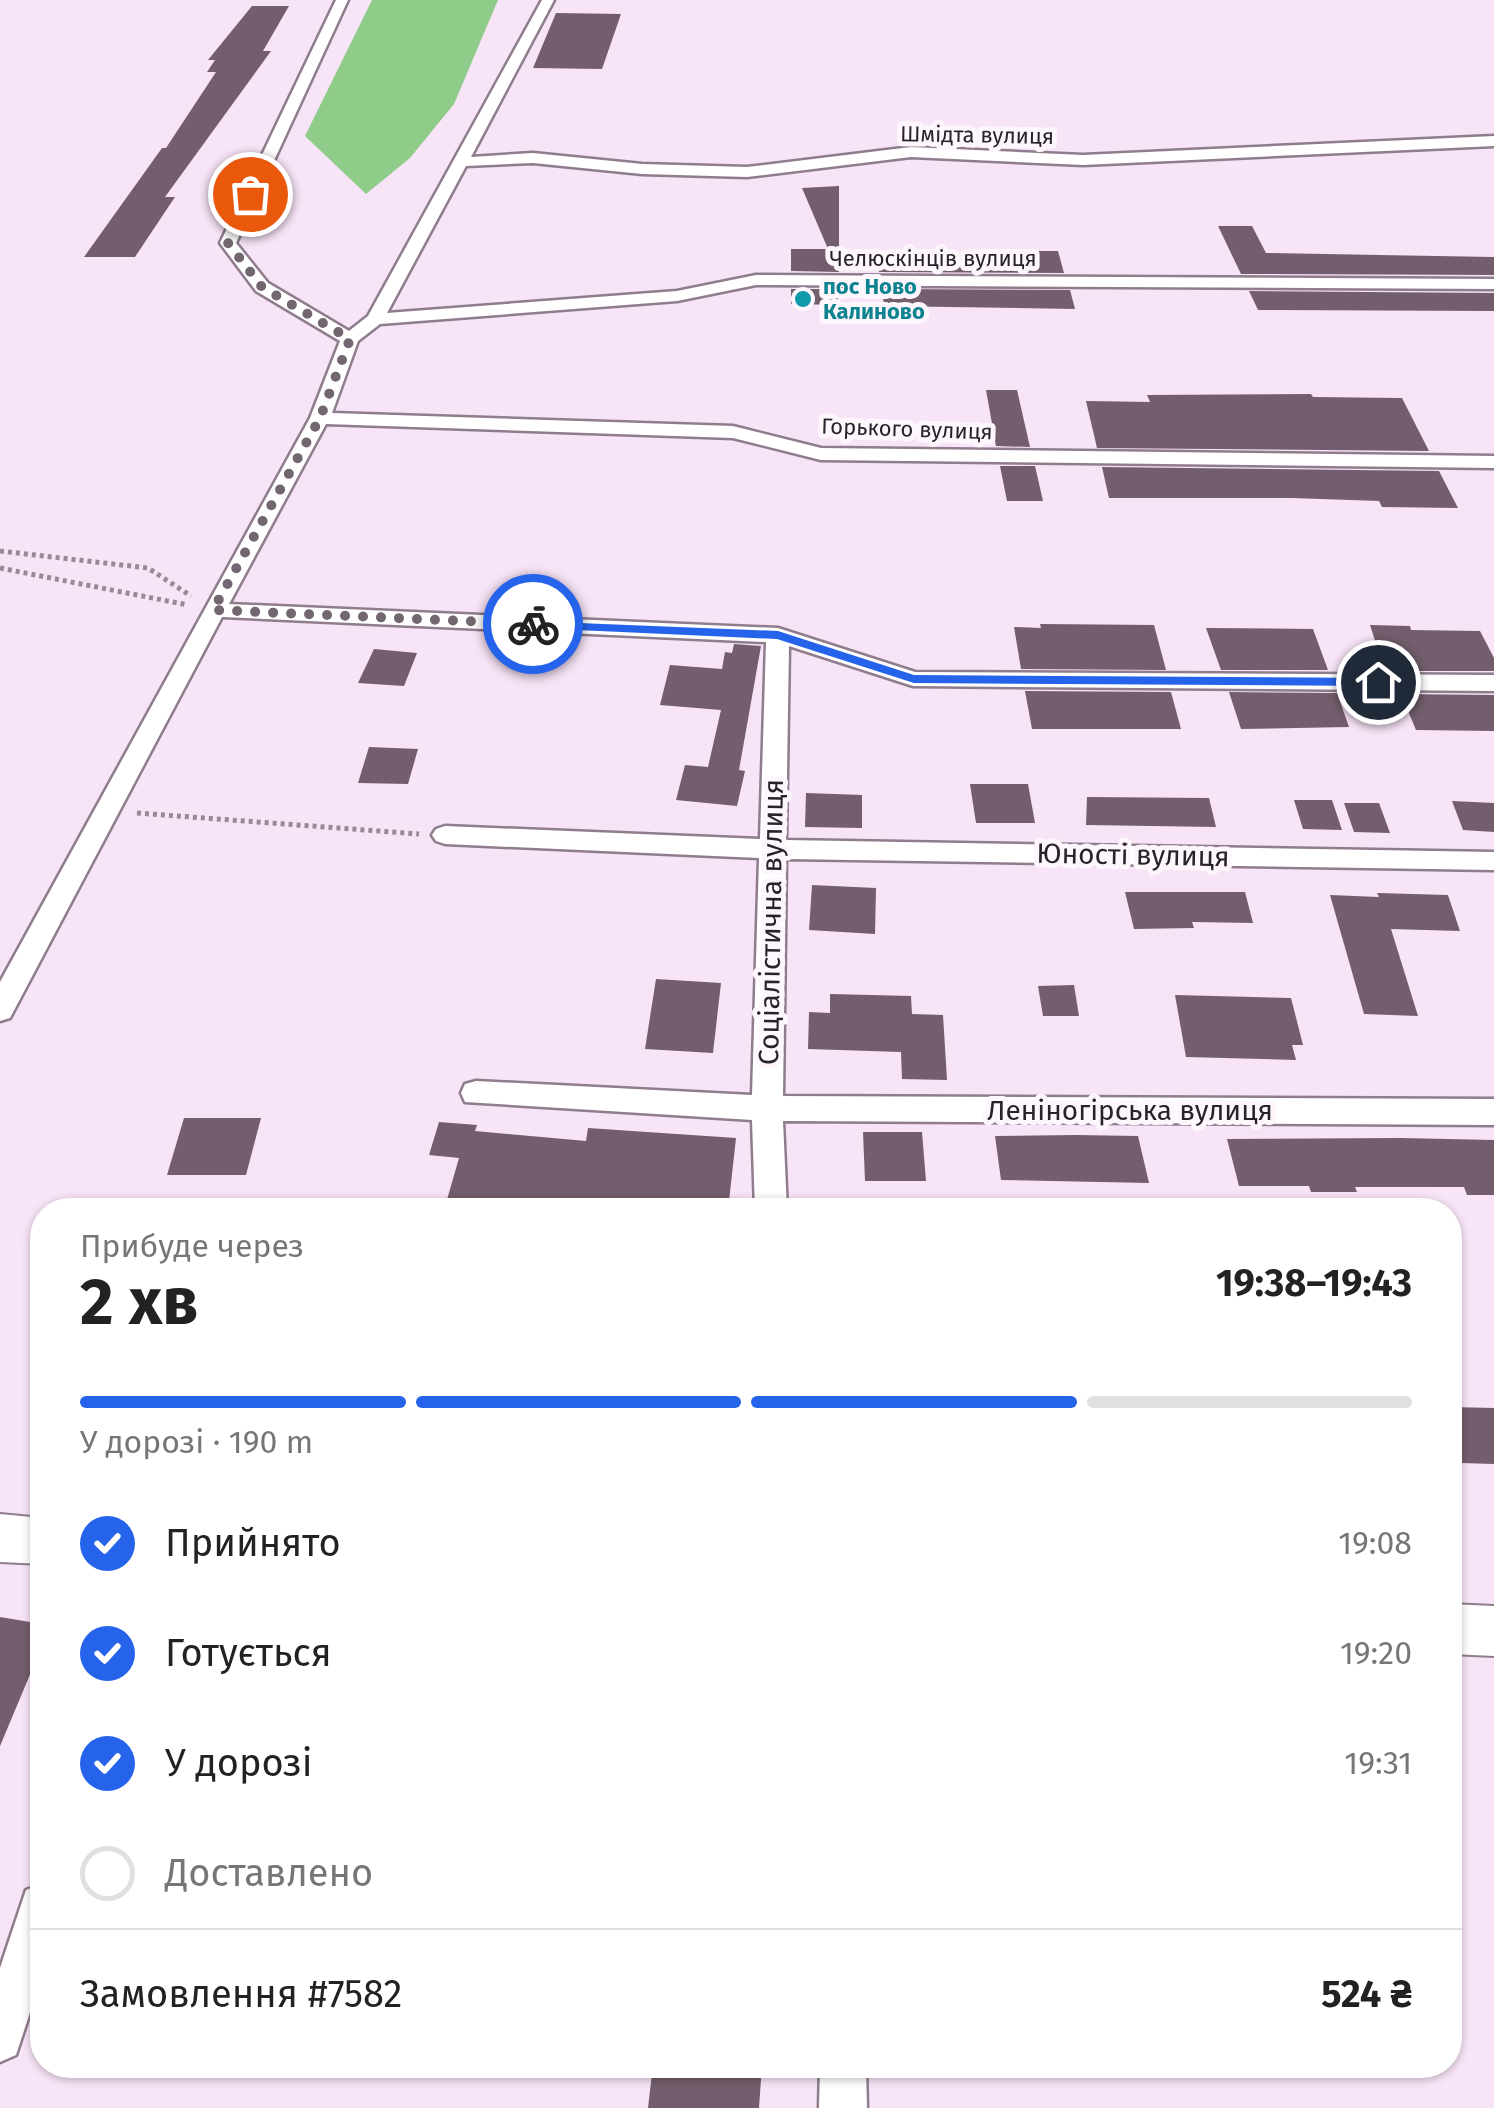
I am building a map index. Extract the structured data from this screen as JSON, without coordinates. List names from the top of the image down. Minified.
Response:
{"streets":{"street":["Шмідта вулиця","Челюскінців вулиця","Горького вулиця","Юності вулиця","Соціалістична вулиця","Леніногірська вулиця"]},"crossings":[["Юності вулиця","Соціалістична вулиця"],["Соціалістична вулиця","Леніногірська вулиця"]],"places":["пос Ново Калиново"],"page":{"heading":["2 хв","Прибуде через","19:38–19:43"],"panel":["Замовлення #7582","524 ₴"],"bar":"У дорозі · 190 m","list":[["Прийнято","19:08"],["Готується","19:20"],["У дорозі","19:31"],"Доставлено"]}}
